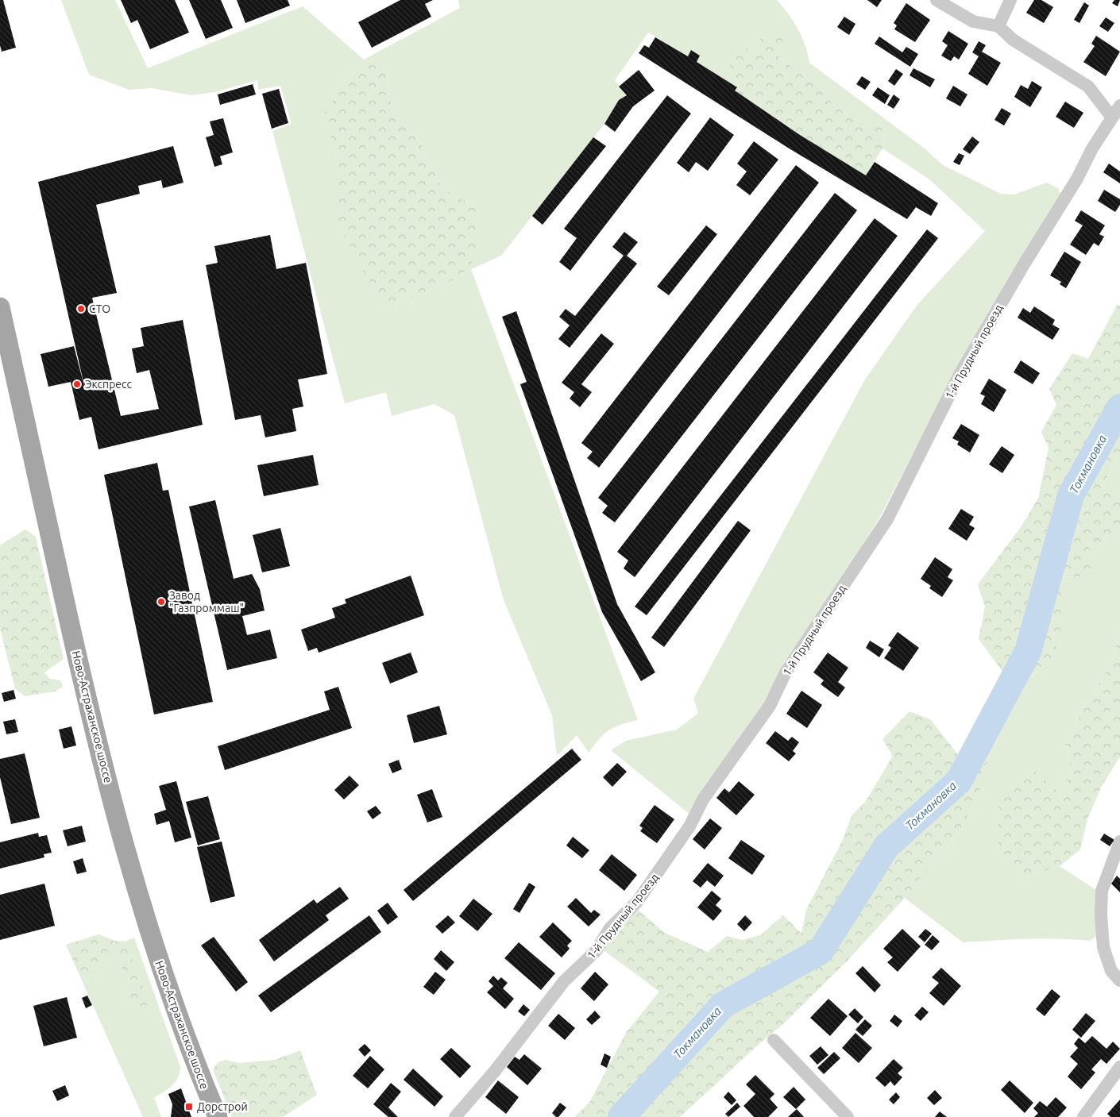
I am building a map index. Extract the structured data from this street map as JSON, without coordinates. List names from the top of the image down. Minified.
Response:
{"streets":{"main road":["Ново-Астраханское шоссе"],"street":["1-й Прудный проезд"]},"water":["Токмановка"],"places":{"other":["СТО","Экспресс","Завод \"Газпроммаш\""],"transit":["Дорстрой"]}}
